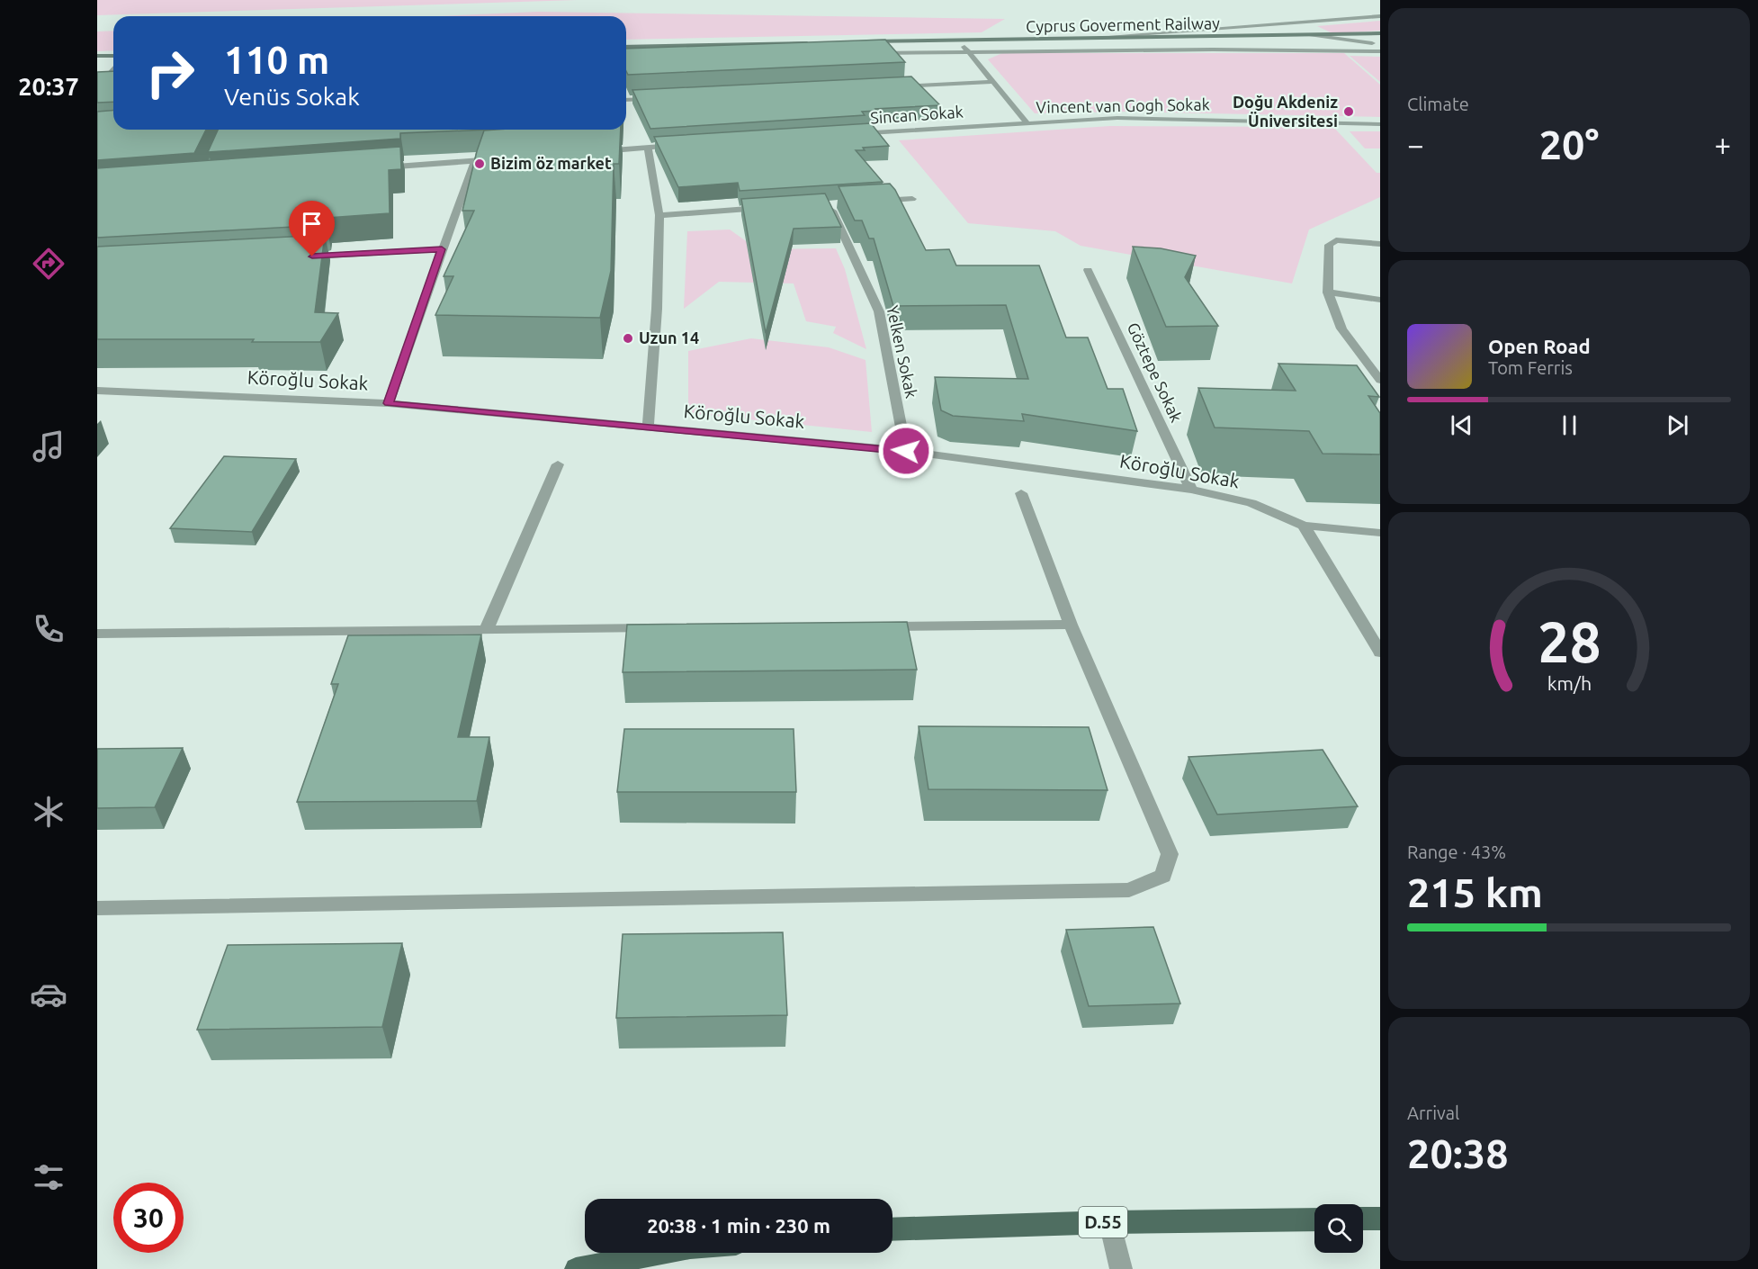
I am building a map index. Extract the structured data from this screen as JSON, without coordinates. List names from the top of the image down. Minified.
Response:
{"streets":{"main road":["Cyprus Goverment Railway","D.55"],"street":["Vincent van Gogh Sokak","Sincan Sokak","Yelken Sokak","Göztepe Sokak","Köroğlu Sokak"]},"crossings":[["Vincent van Gogh Sokak","Sincan Sokak"],["Yelken Sokak","Köroğlu Sokak"],["Göztepe Sokak","Köroğlu Sokak"]],"places":["Doğu Akdeniz Üniversitesi","Bizim öz market","Uzun 14"],"page":{"tabs":"20:37","tile":["Climate",["Range · 43%","215 km"],["Arrival","20:38"]],"turn":["110 m","Venüs Sokak"],"heat":["−","20°","+"],"song":["Open Road","Tom Ferris"],"limit":"30","trip":"20:38 · 1 min · 230 m","gauge":["28","km/h"]}}
